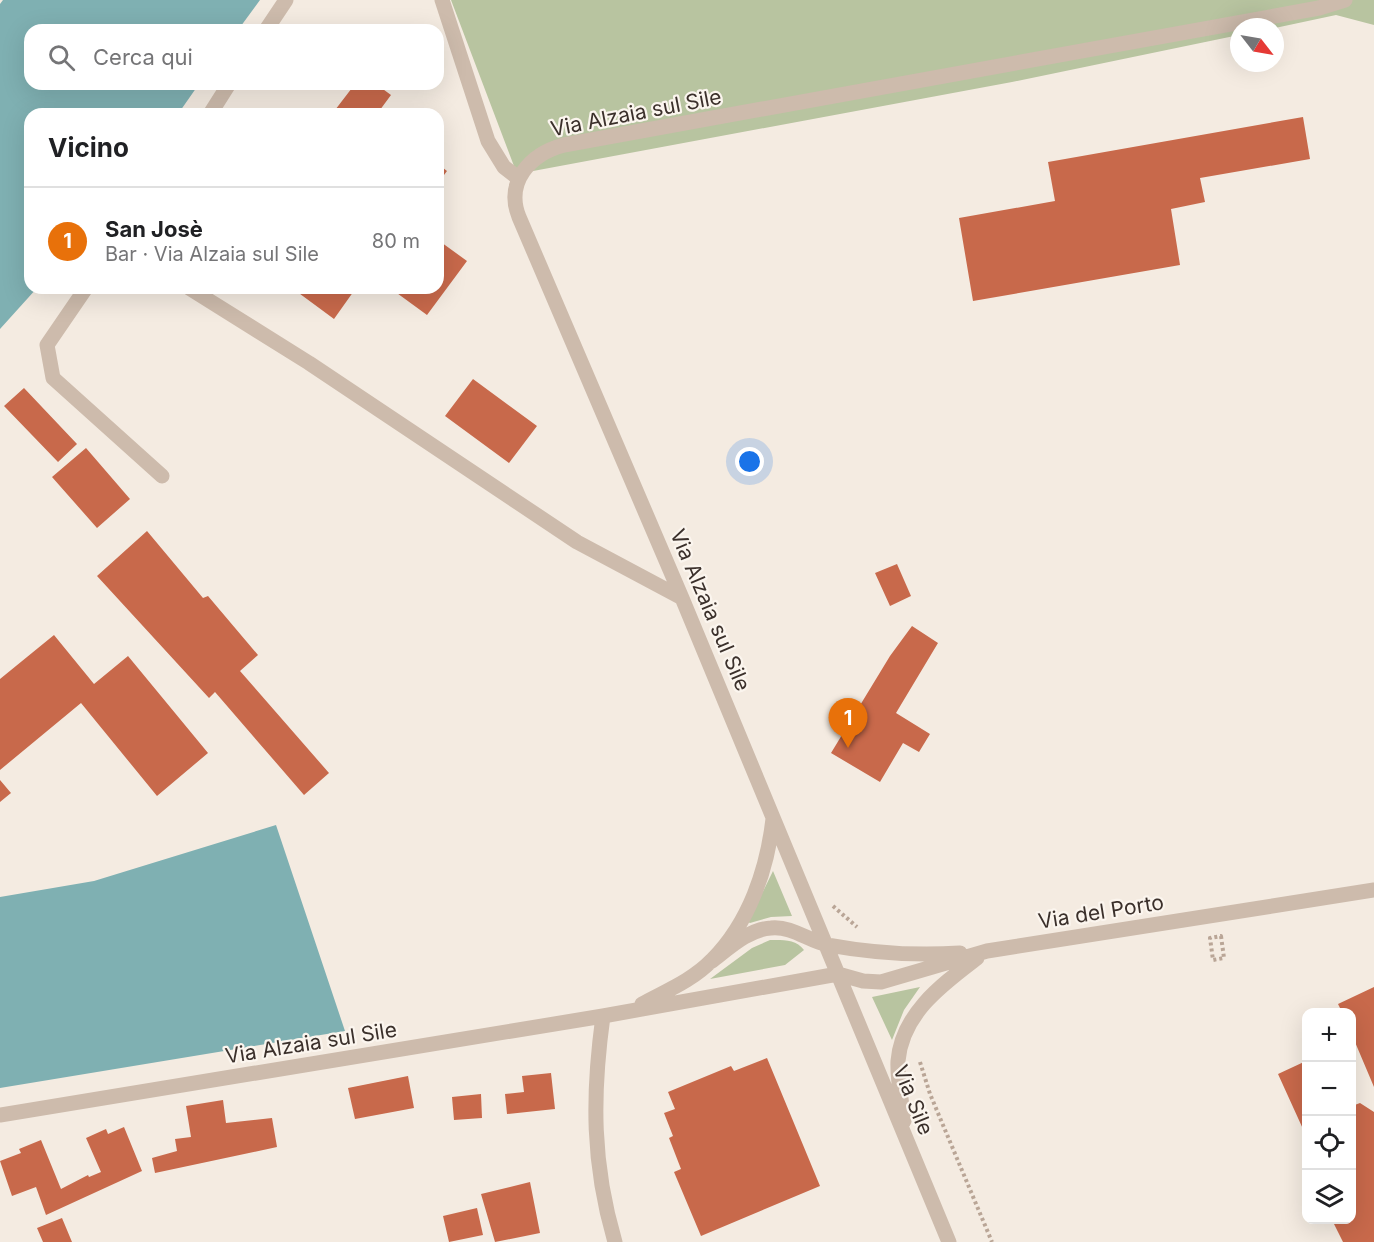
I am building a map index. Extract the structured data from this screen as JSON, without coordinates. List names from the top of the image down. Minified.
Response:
{"streets":{"street":["Via Alzaia sul Sile","Via del Porto","Via Sile"]},"crossings":[["Via Alzaia sul Sile","Via del Porto"],["Via Alzaia sul Sile","Via Sile"],["Via del Porto","Via Sile"]],"north":"bottom right","page":{"search":"Cerca qui","heading":"Vicino","list":[{"mark":"1","name":"San Josè","note":"Bar · Via Alzaia sul Sile","value":"80 m"}],"pins":"1","map_buttons":["+","−"]}}
